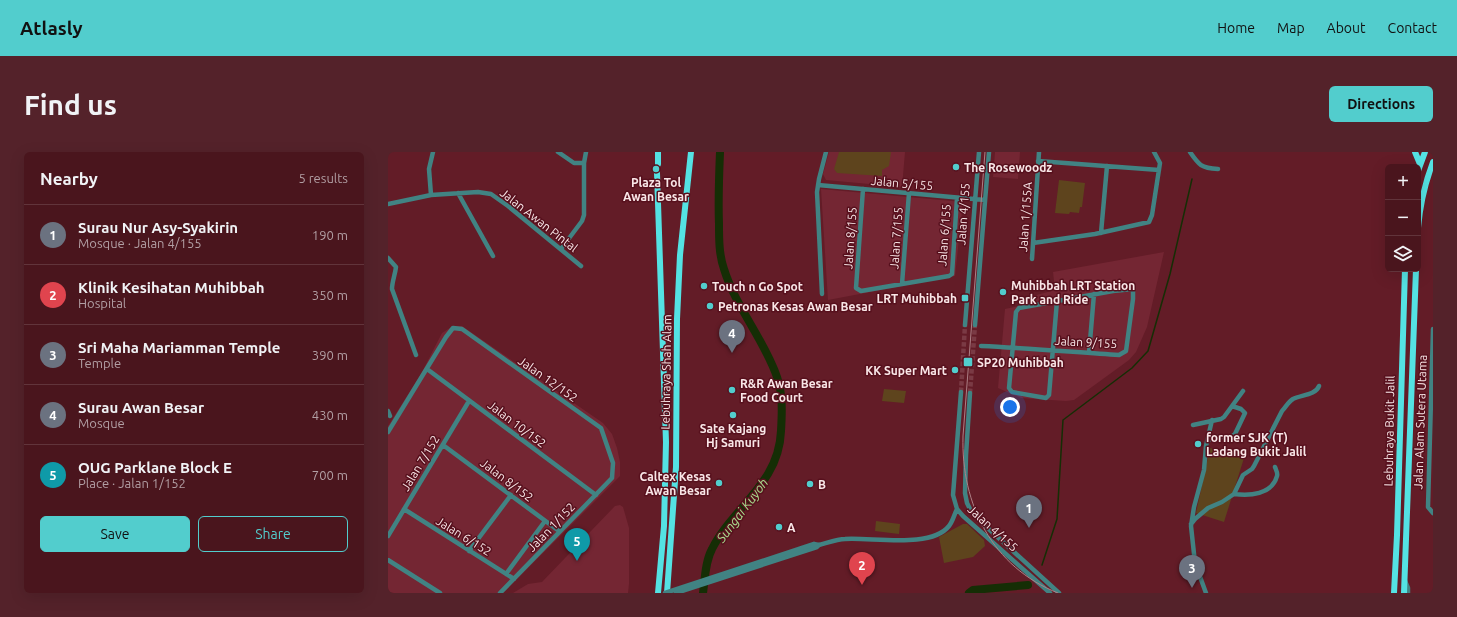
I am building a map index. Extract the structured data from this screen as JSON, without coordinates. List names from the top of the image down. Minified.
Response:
{"streets":{"highway":["Lebuhraya Shah Alam","Lebuhraya Bukit Jalil"],"street":["Jalan 5/155","Jalan 4/155","Jalan 1/155A","Jalan Awan Pintal","Jalan 6/155","Jalan 8/155","Jalan 7/155","Jalan 9/155","Jalan 12/152","Jalan Alam Sutera Utama","Jalan 10/152","Jalan 7/152","Jalan 8/152","Jalan 1/152","Jalan 6/152"]},"crossings":[["Jalan 5/155","Jalan 4/155"],["Jalan 5/155","Jalan 6/155"],["Jalan 5/155","Jalan 8/155"],["Jalan 5/155","Jalan 7/155"],["Jalan 6/155","Jalan 8/155"],["Jalan 6/155","Jalan 7/155"],["Jalan 8/155","Jalan 7/155"],["Jalan 12/152","Jalan 10/152"],["Jalan 12/152","Jalan 1/152"],["Jalan 10/152","Jalan 7/152"],["Jalan 10/152","Jalan 1/152"],["Jalan 7/152","Jalan 8/152"],["Jalan 7/152","Jalan 6/152"],["Jalan 8/152","Jalan 1/152"],["Jalan 1/152","Jalan 6/152"]],"water":["Sungai Kuyoh"],"places":{"other":["The Rosewoodz","Plaza Tol Awan Besar","Touch n Go Spot","Muhibbah LRT Station Park and Ride","Petronas Kesas Awan Besar","KK Super Mart","R&R Awan Besar Food Court","Sate Kajang Hj Samuri","former SJK (T) Ladang Bukit Jalil","Caltex Kesas Awan Besar","B","A"],"transit":["LRT Muhibbah","SP20 Muhibbah"]},"page":{"header":"Atlasly","nav":["Home","Map","About","Contact"],"buttons":["Directions",["Save","Share"]],"title":"Find us","heading":["Nearby","5 results"],"map_buttons":["+","−"],"list":[{"mark":"1","name":"Surau Nur Asy-Syakirin","note":"Mosque · Jalan 4/155","value":"190 m"},{"mark":"2","name":"Klinik Kesihatan Muhibbah","note":"Hospital","value":"350 m"},{"mark":"3","name":"Sri Maha Mariamman Temple","note":"Temple","value":"390 m"},{"mark":"4","name":"Surau Awan Besar","note":"Mosque","value":"430 m"},{"mark":"5","name":"OUG Parklane Block E","note":"Place · Jalan 1/152","value":"700 m"}],"pins":["4","1","5","2","3"]}}
